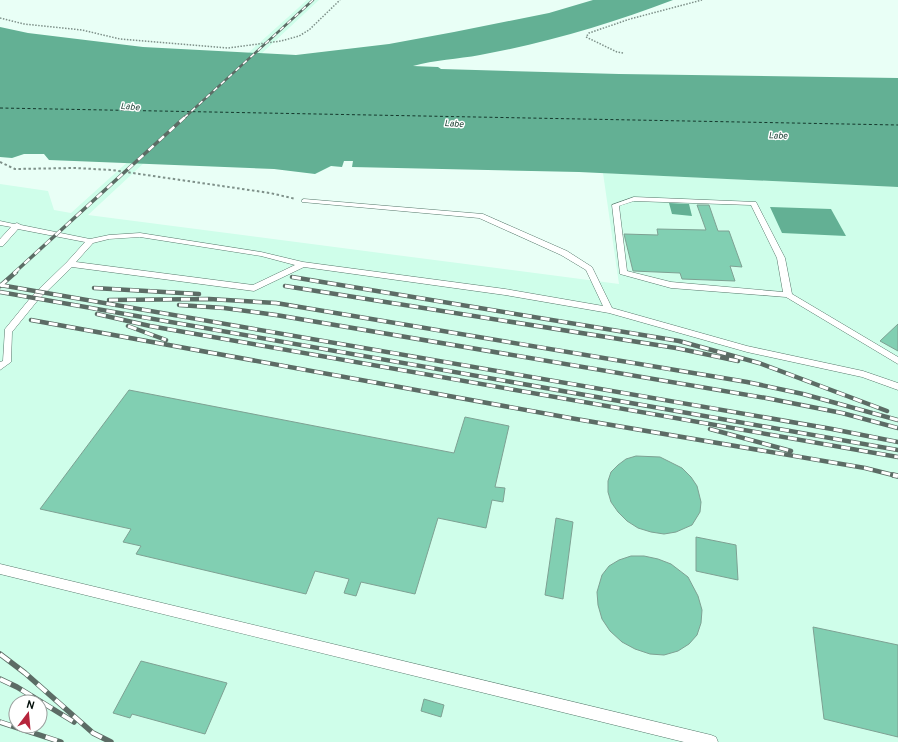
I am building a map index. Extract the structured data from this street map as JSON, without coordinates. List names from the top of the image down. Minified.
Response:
{"water":["Labe"],"north":"top"}
